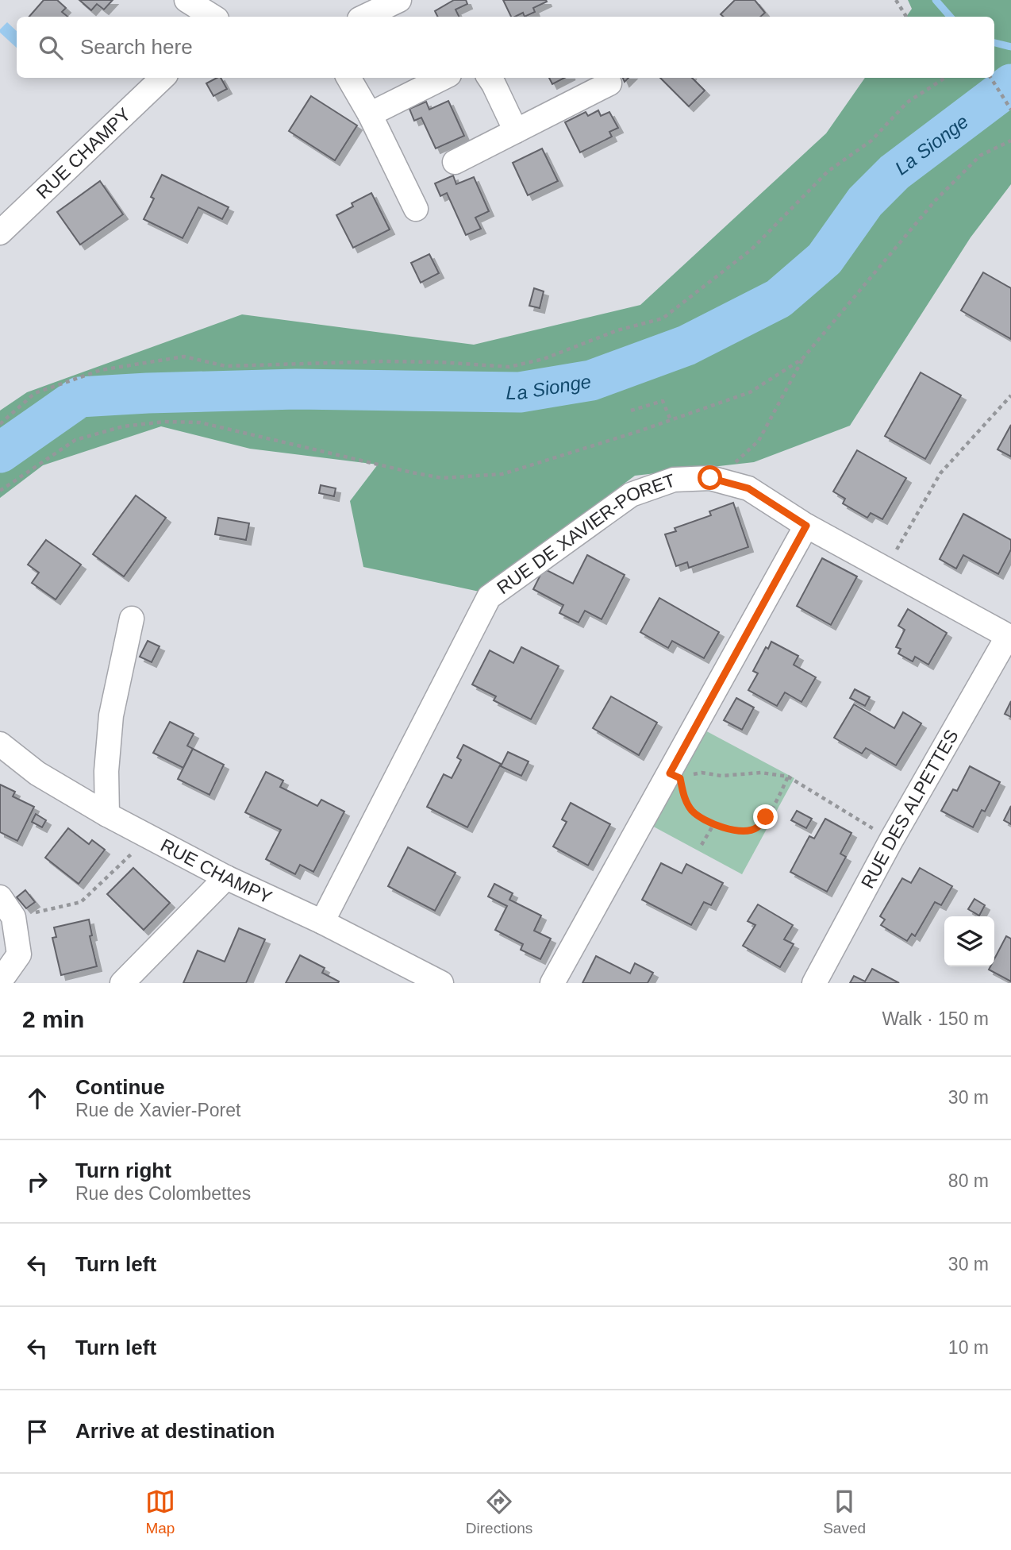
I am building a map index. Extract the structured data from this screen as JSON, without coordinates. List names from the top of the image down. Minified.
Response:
{"streets":{"street":["RUE CHAMPY","RUE DE XAVIER-PORET","RUE DES ALPETTES"]},"crossings":[["RUE CHAMPY","RUE DE XAVIER-PORET"],["RUE DE XAVIER-PORET","RUE DES ALPETTES"]],"water":["La Sionge"],"page":{"search":"Search here","heading":["2 min","Walk · 150 m"],"list":[["Continue","Rue de Xavier-Poret","30 m"],["Turn right","Rue des Colombettes","80 m"],["Turn left","30 m"],["Turn left","10 m"],"Arrive at destination"],"nav":["Map","Directions","Saved"]}}
